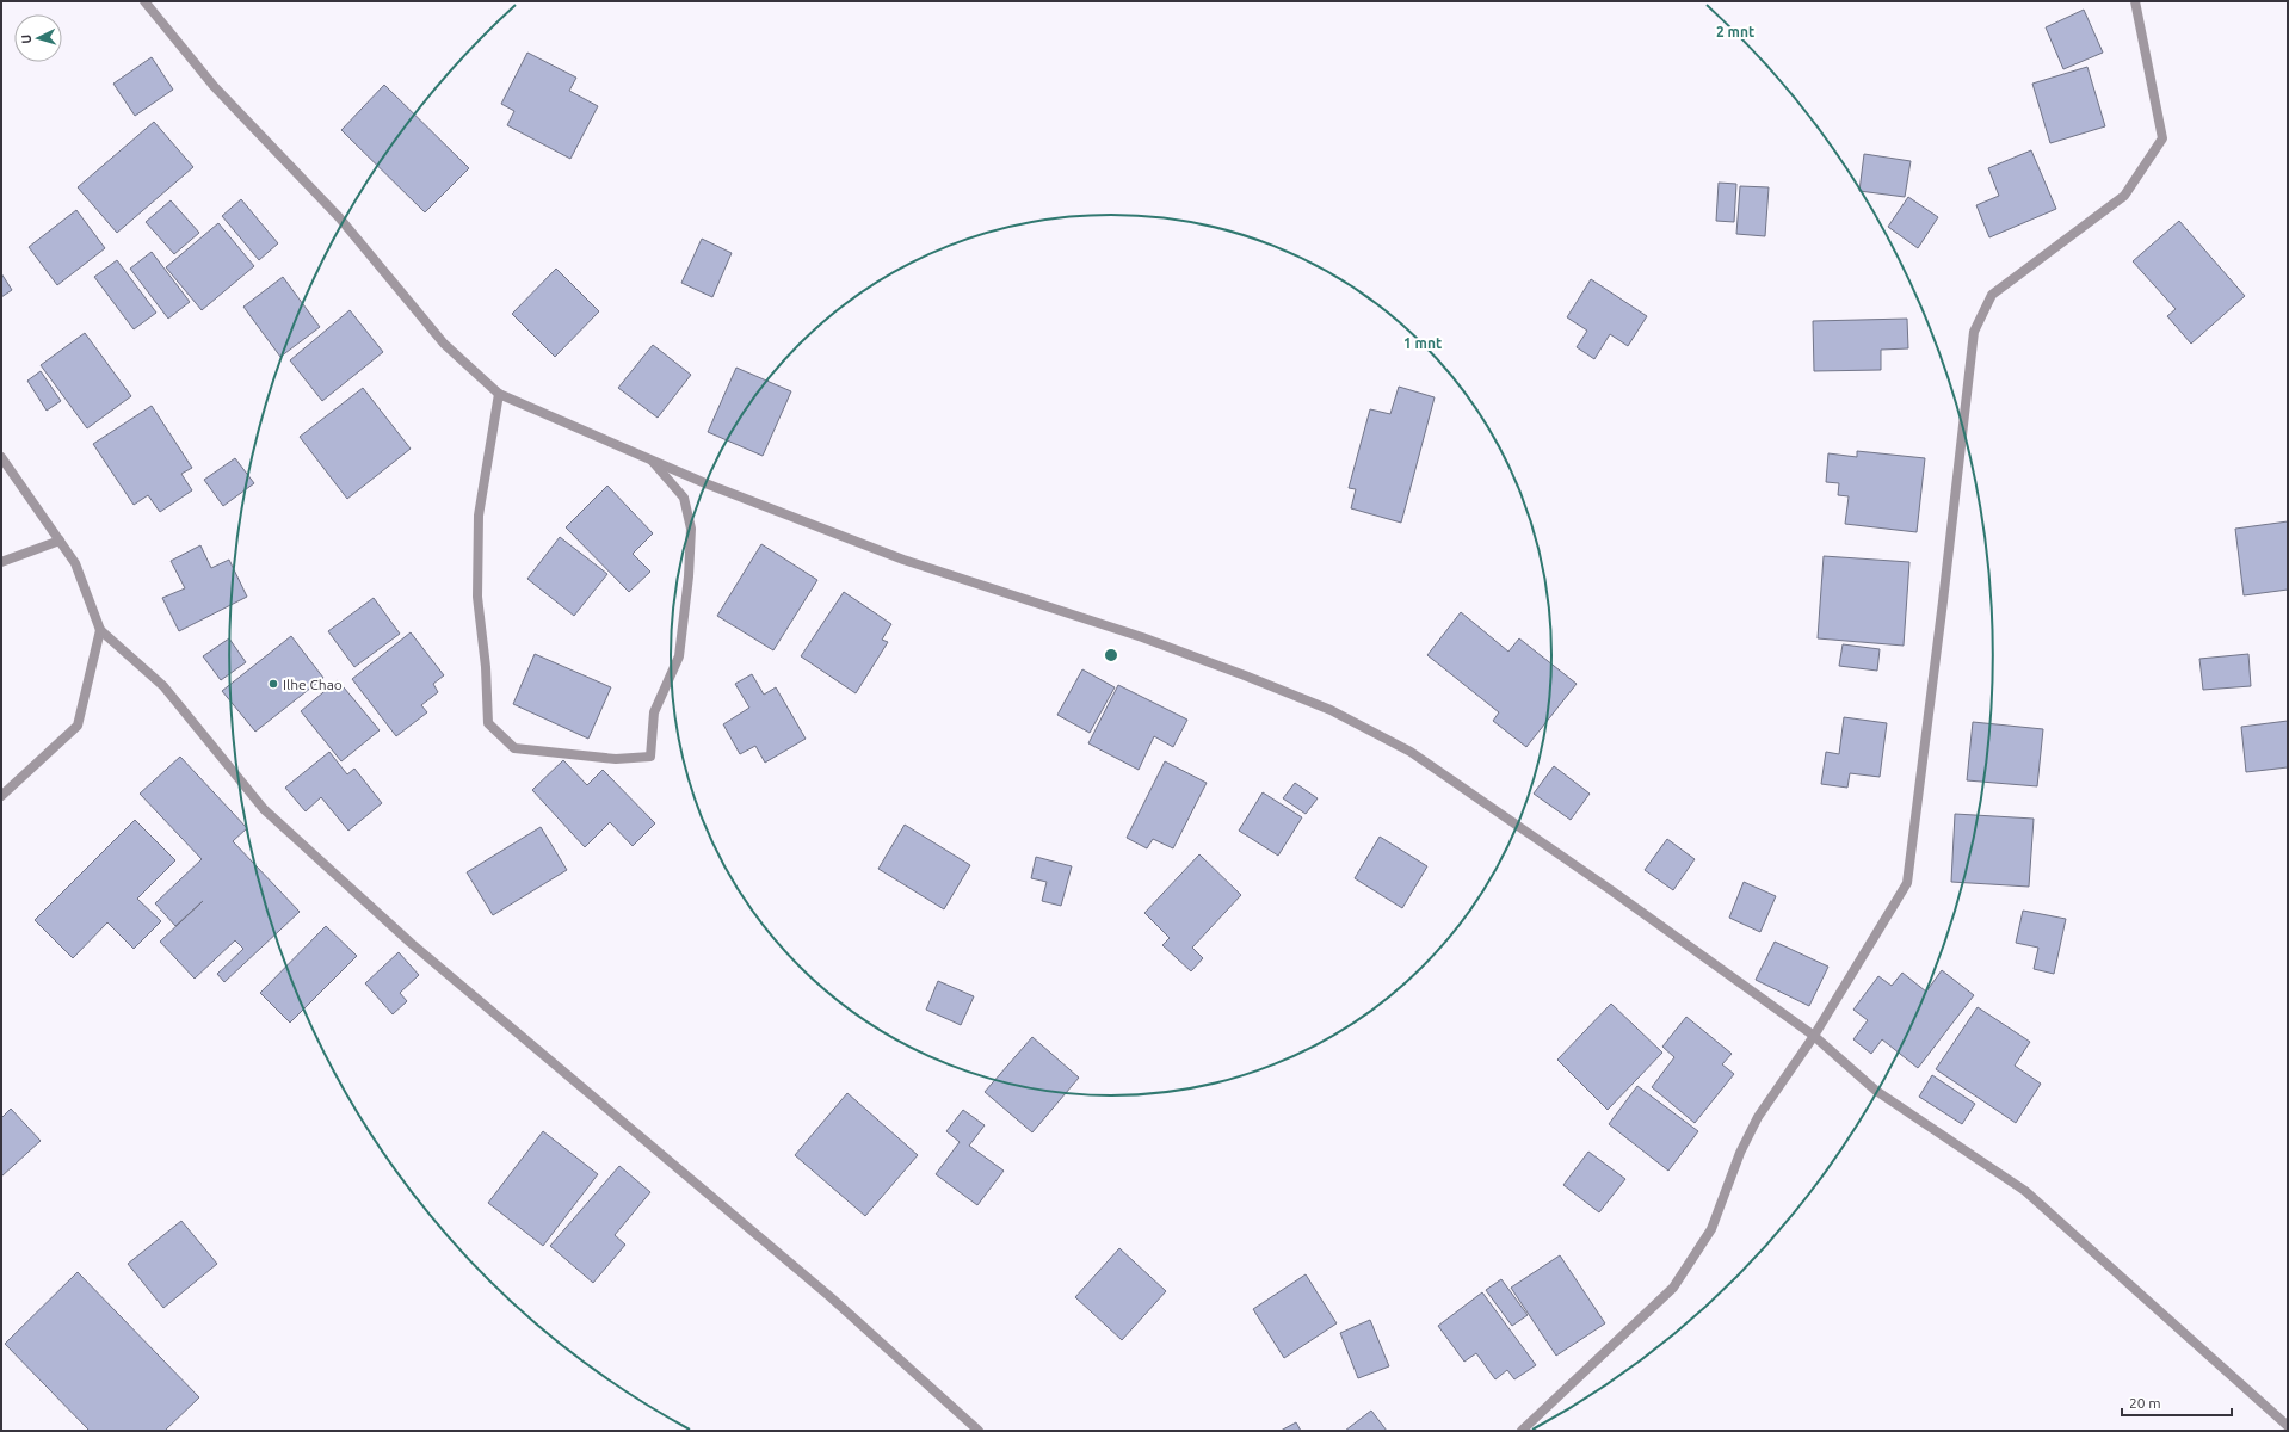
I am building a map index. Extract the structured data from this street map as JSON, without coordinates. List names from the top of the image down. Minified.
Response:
{"places":["Ilhe Chao"],"scale_bar":"20 m","north":"left","rings":["2 mnt","1 mnt"]}
